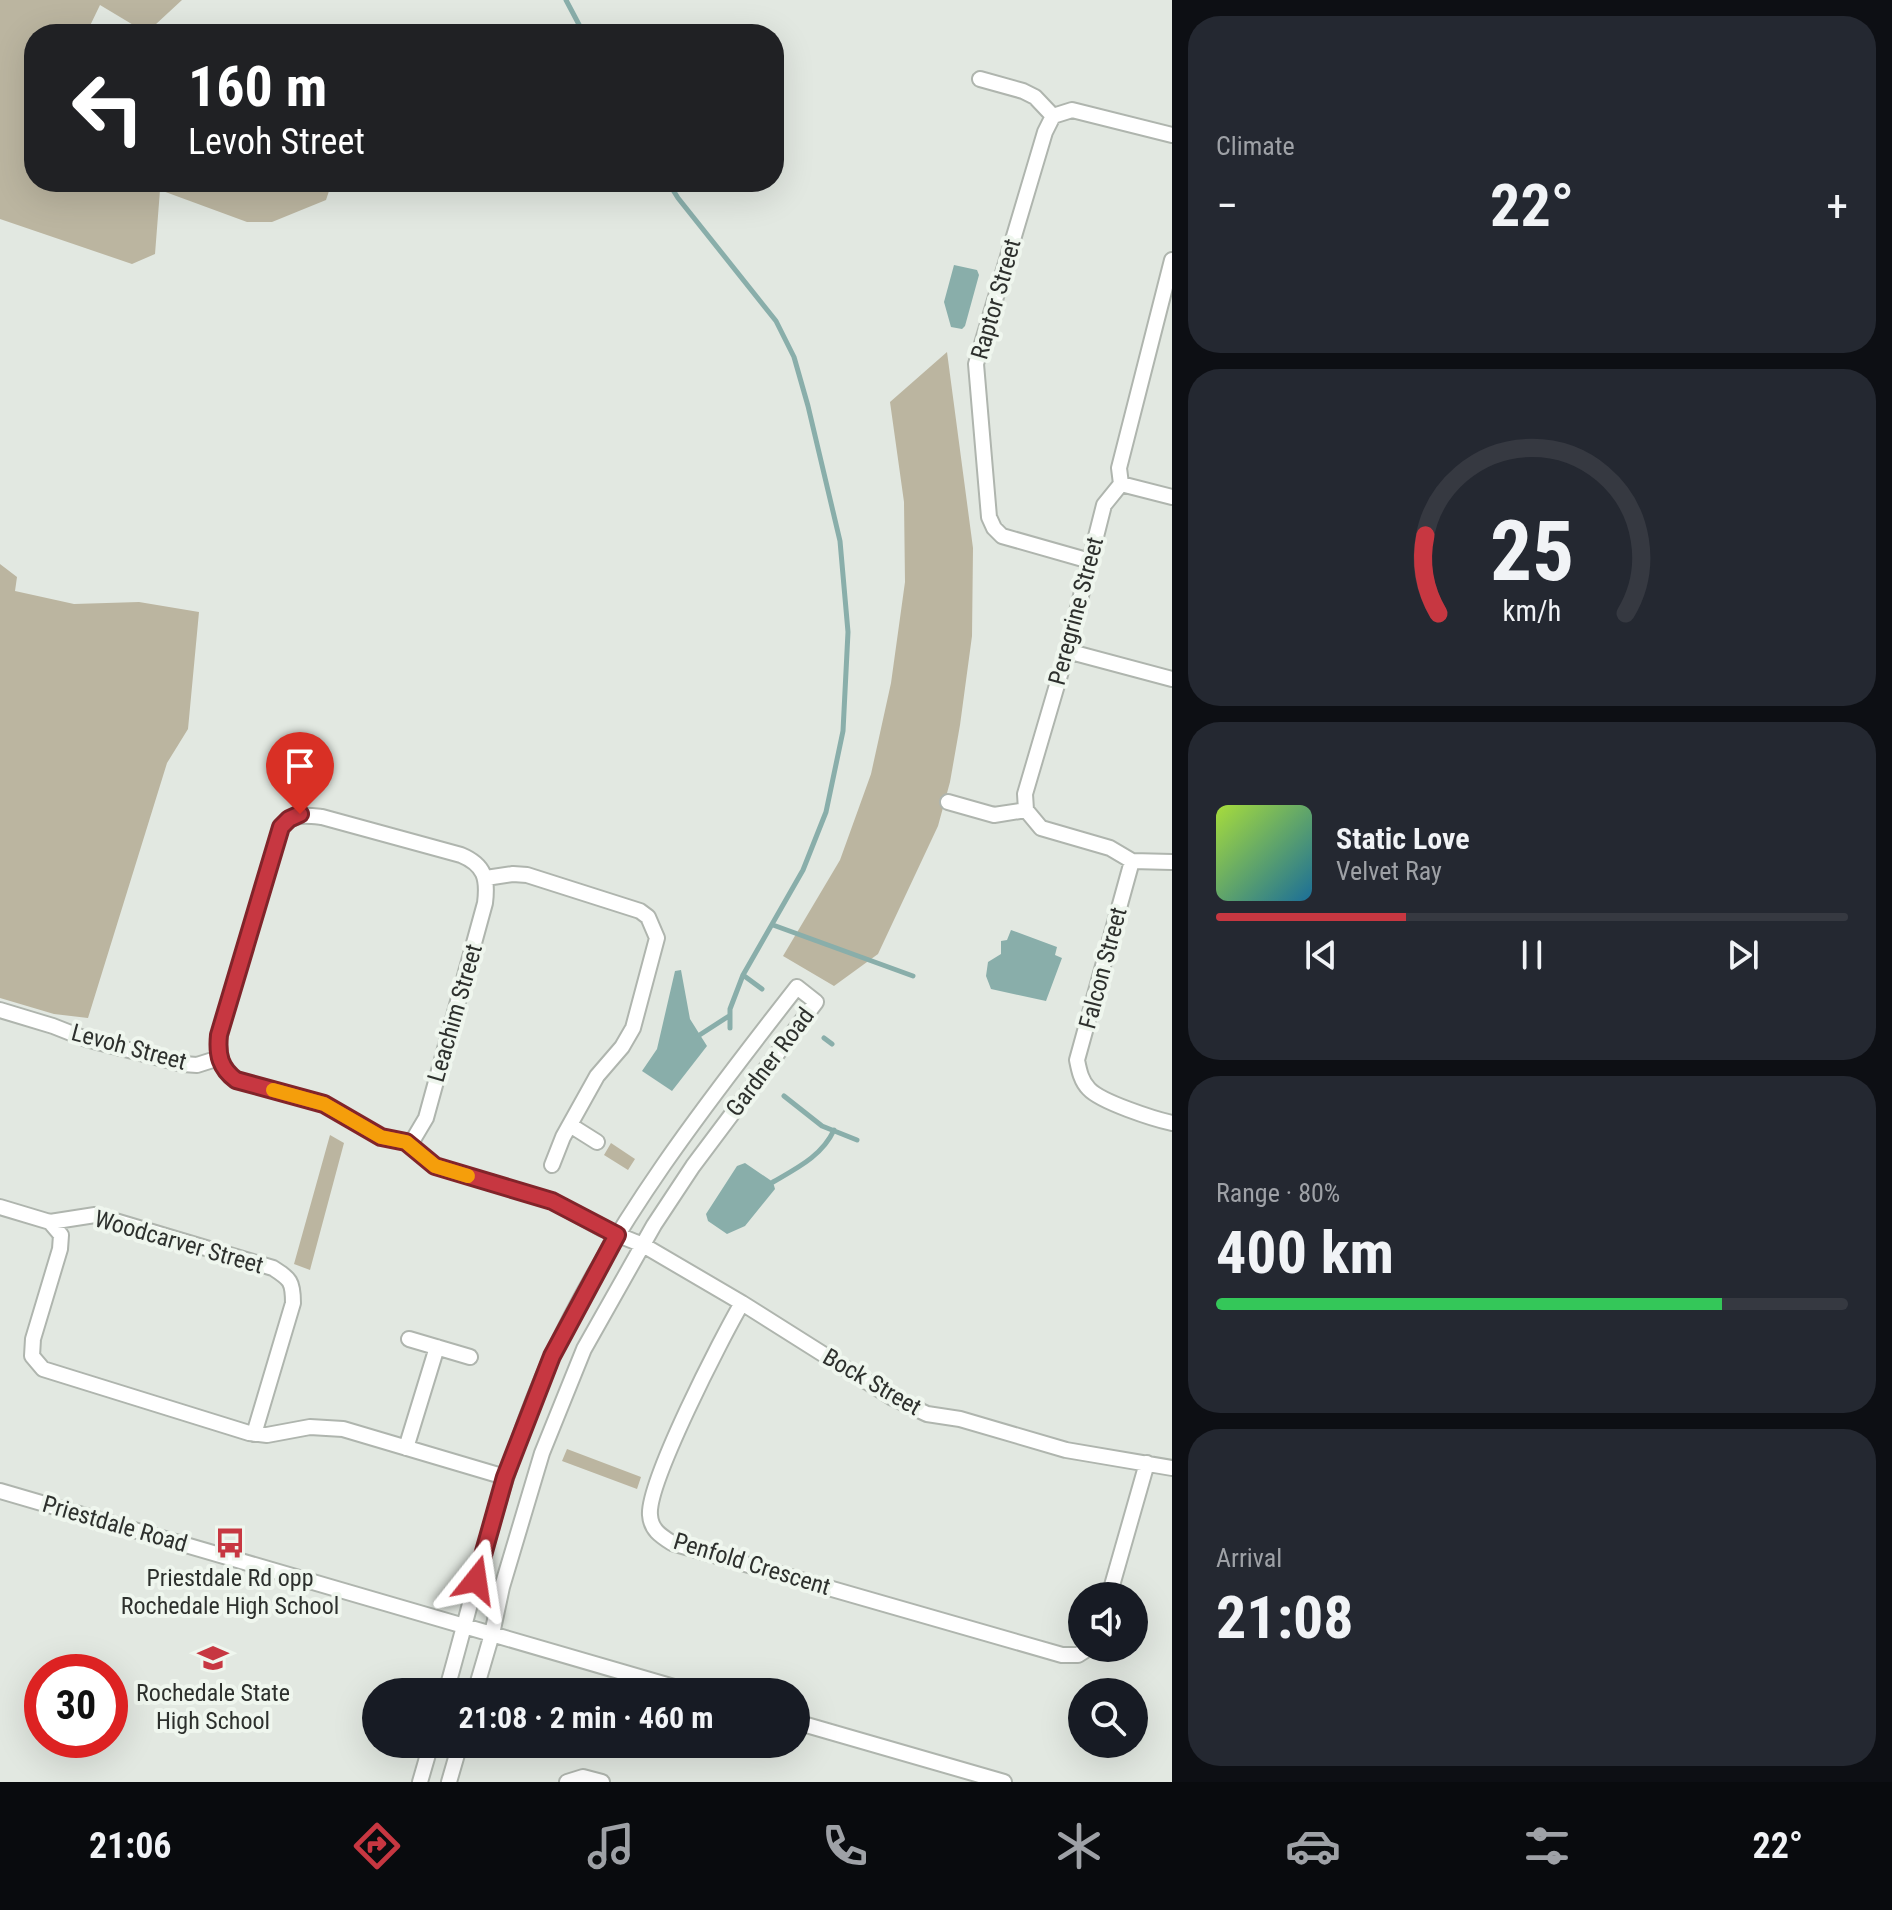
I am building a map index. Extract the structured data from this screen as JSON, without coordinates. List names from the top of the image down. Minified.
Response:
{"streets":{"street":["Raptor Street","Peregrine Street","Falcon Street","Leachim Street","Levoh Street","Gardner Road","Woodcarver Street","Bock Street","Priestdale Road","Penfold Crescent"]},"crossings":[["Raptor Street","Peregrine Street"],["Leachim Street","Levoh Street"],["Levoh Street","Gardner Road"],["Levoh Street","Bock Street"],["Gardner Road","Woodcarver Street"],["Gardner Road","Bock Street"],["Gardner Road","Priestdale Road"],["Bock Street","Penfold Crescent"]],"places":{"bus stop":["Priestdale Rd opp Rochedale High School"],"school or university":["Rochedale State High School"]},"page":{"tile":["Climate",["Range · 80%","400 km"],["Arrival","21:08"]],"turn":["160 m","Levoh Street"],"heat":["−","22°","+"],"song":["Static Love","Velvet Ray"],"limit":"30","trip":"21:08 · 2 min · 460 m","tabs":["21:06","22°"],"gauge":["25","km/h"]}}
